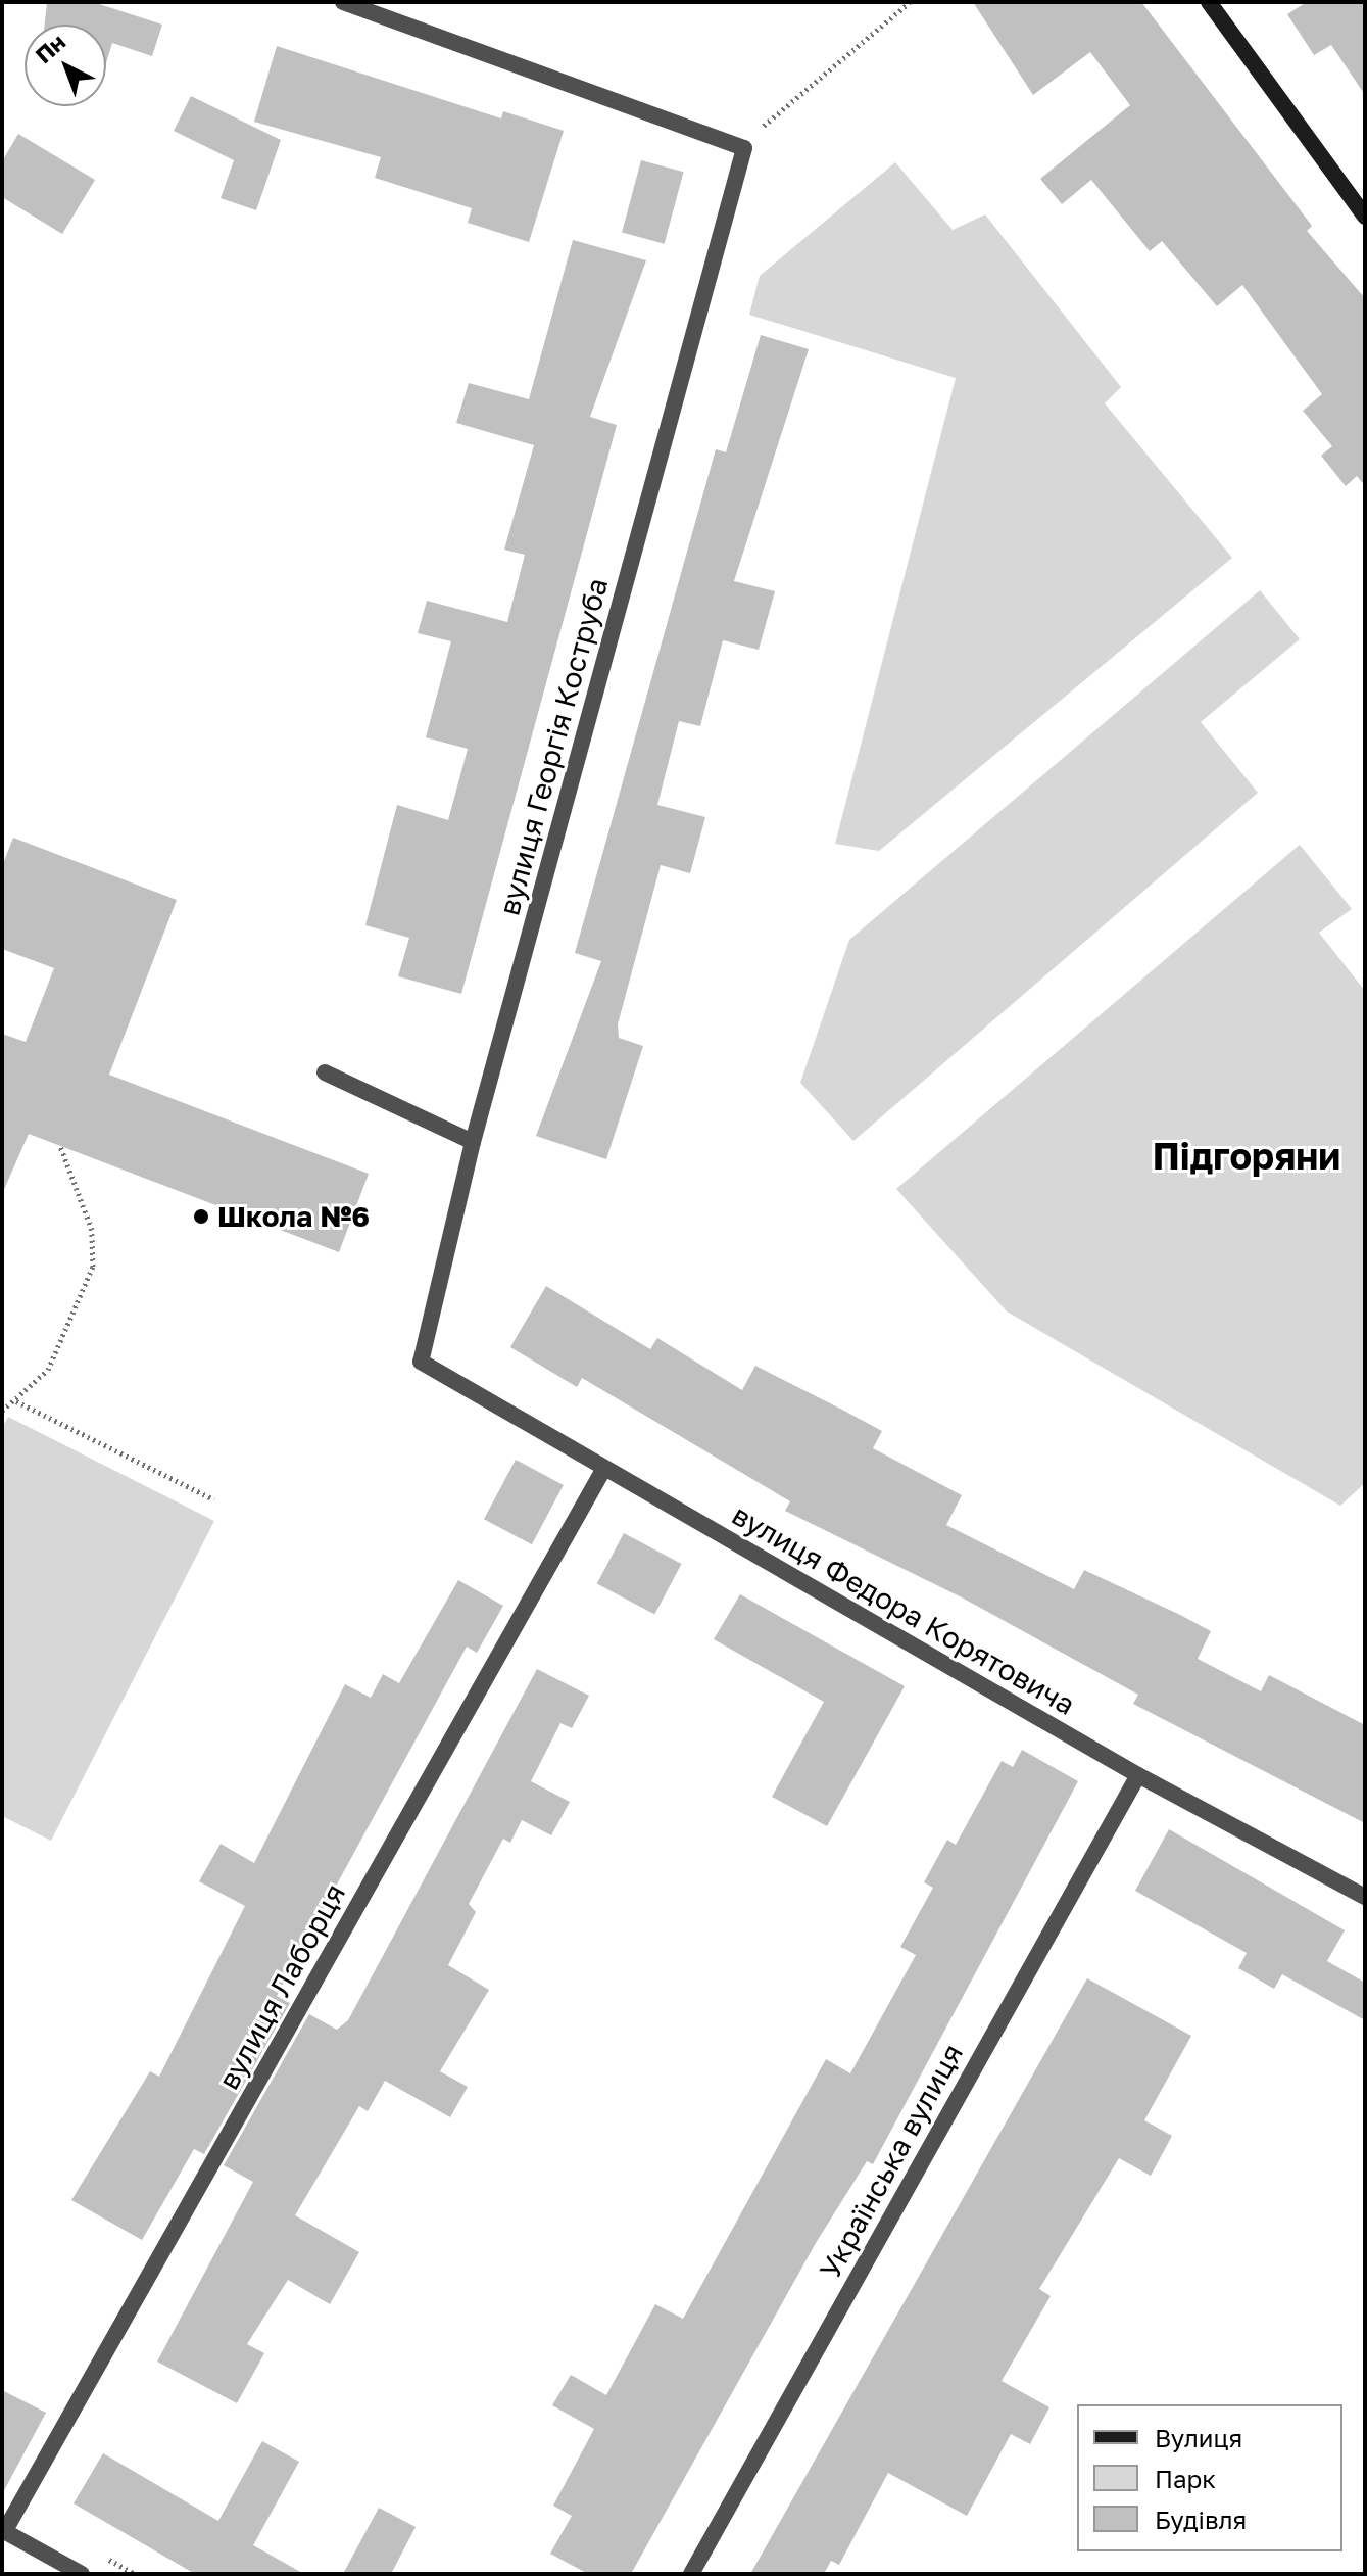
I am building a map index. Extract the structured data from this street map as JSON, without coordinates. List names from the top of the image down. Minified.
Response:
{"streets":{"street":["вулиця Георгія Коструба","вулиця Федора Корятовича","вулиця Лаборця","Українська вулиця"]},"crossings":[["вулиця Георгія Коструба","вулиця Федора Корятовича"],["вулиця Федора Корятовича","вулиця Лаборця"],["вулиця Федора Корятовича","Українська вулиця"]],"districts":["Підгоряни"],"places":["Школа №6"],"legend":["Вулиця","Парк","Будівля"],"north":"top left"}
